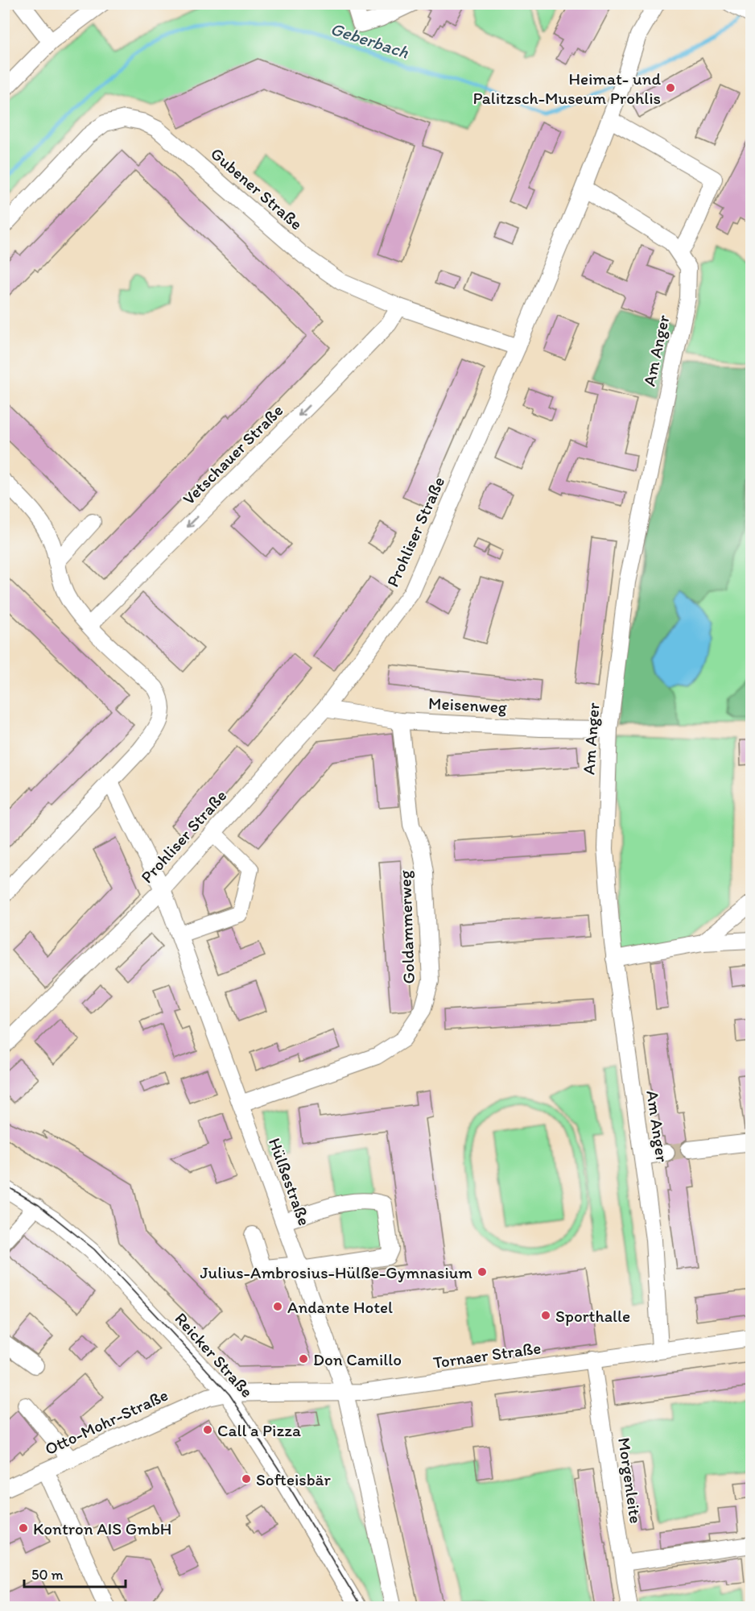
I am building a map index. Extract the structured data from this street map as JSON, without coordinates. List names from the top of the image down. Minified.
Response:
{"streets":{"street":["Gubener Straße","Am Anger","Vetschauer Straße","Prohliser Straße","Meisenweg","Goldammerweg","Hülßestraße","Reicker Straße","Tornaer Straße","Otto-Mohr-Straße","Morgenleite"]},"crossings":[["Gubener Straße","Vetschauer Straße"],["Gubener Straße","Prohliser Straße"],["Am Anger","Prohliser Straße"],["Am Anger","Meisenweg"],["Am Anger","Tornaer Straße"],["Prohliser Straße","Meisenweg"],["Prohliser Straße","Hülßestraße"],["Meisenweg","Goldammerweg"],["Goldammerweg","Hülßestraße"],["Hülßestraße","Tornaer Straße"],["Reicker Straße","Tornaer Straße"],["Reicker Straße","Otto-Mohr-Straße"],["Tornaer Straße","Otto-Mohr-Straße"],["Tornaer Straße","Morgenleite"]],"one_way":["Vetschauer Straße"],"water":["Geberbach"],"places":["Heimat- und Palitzsch-Museum Prohlis","Julius-Ambrosius-Hülße-Gymnasium","Andante Hotel","Sporthalle","Don Camillo","Call a Pizza","Softeisbär","Kontron AIS GmbH"],"scale_bar":"50 m"}
